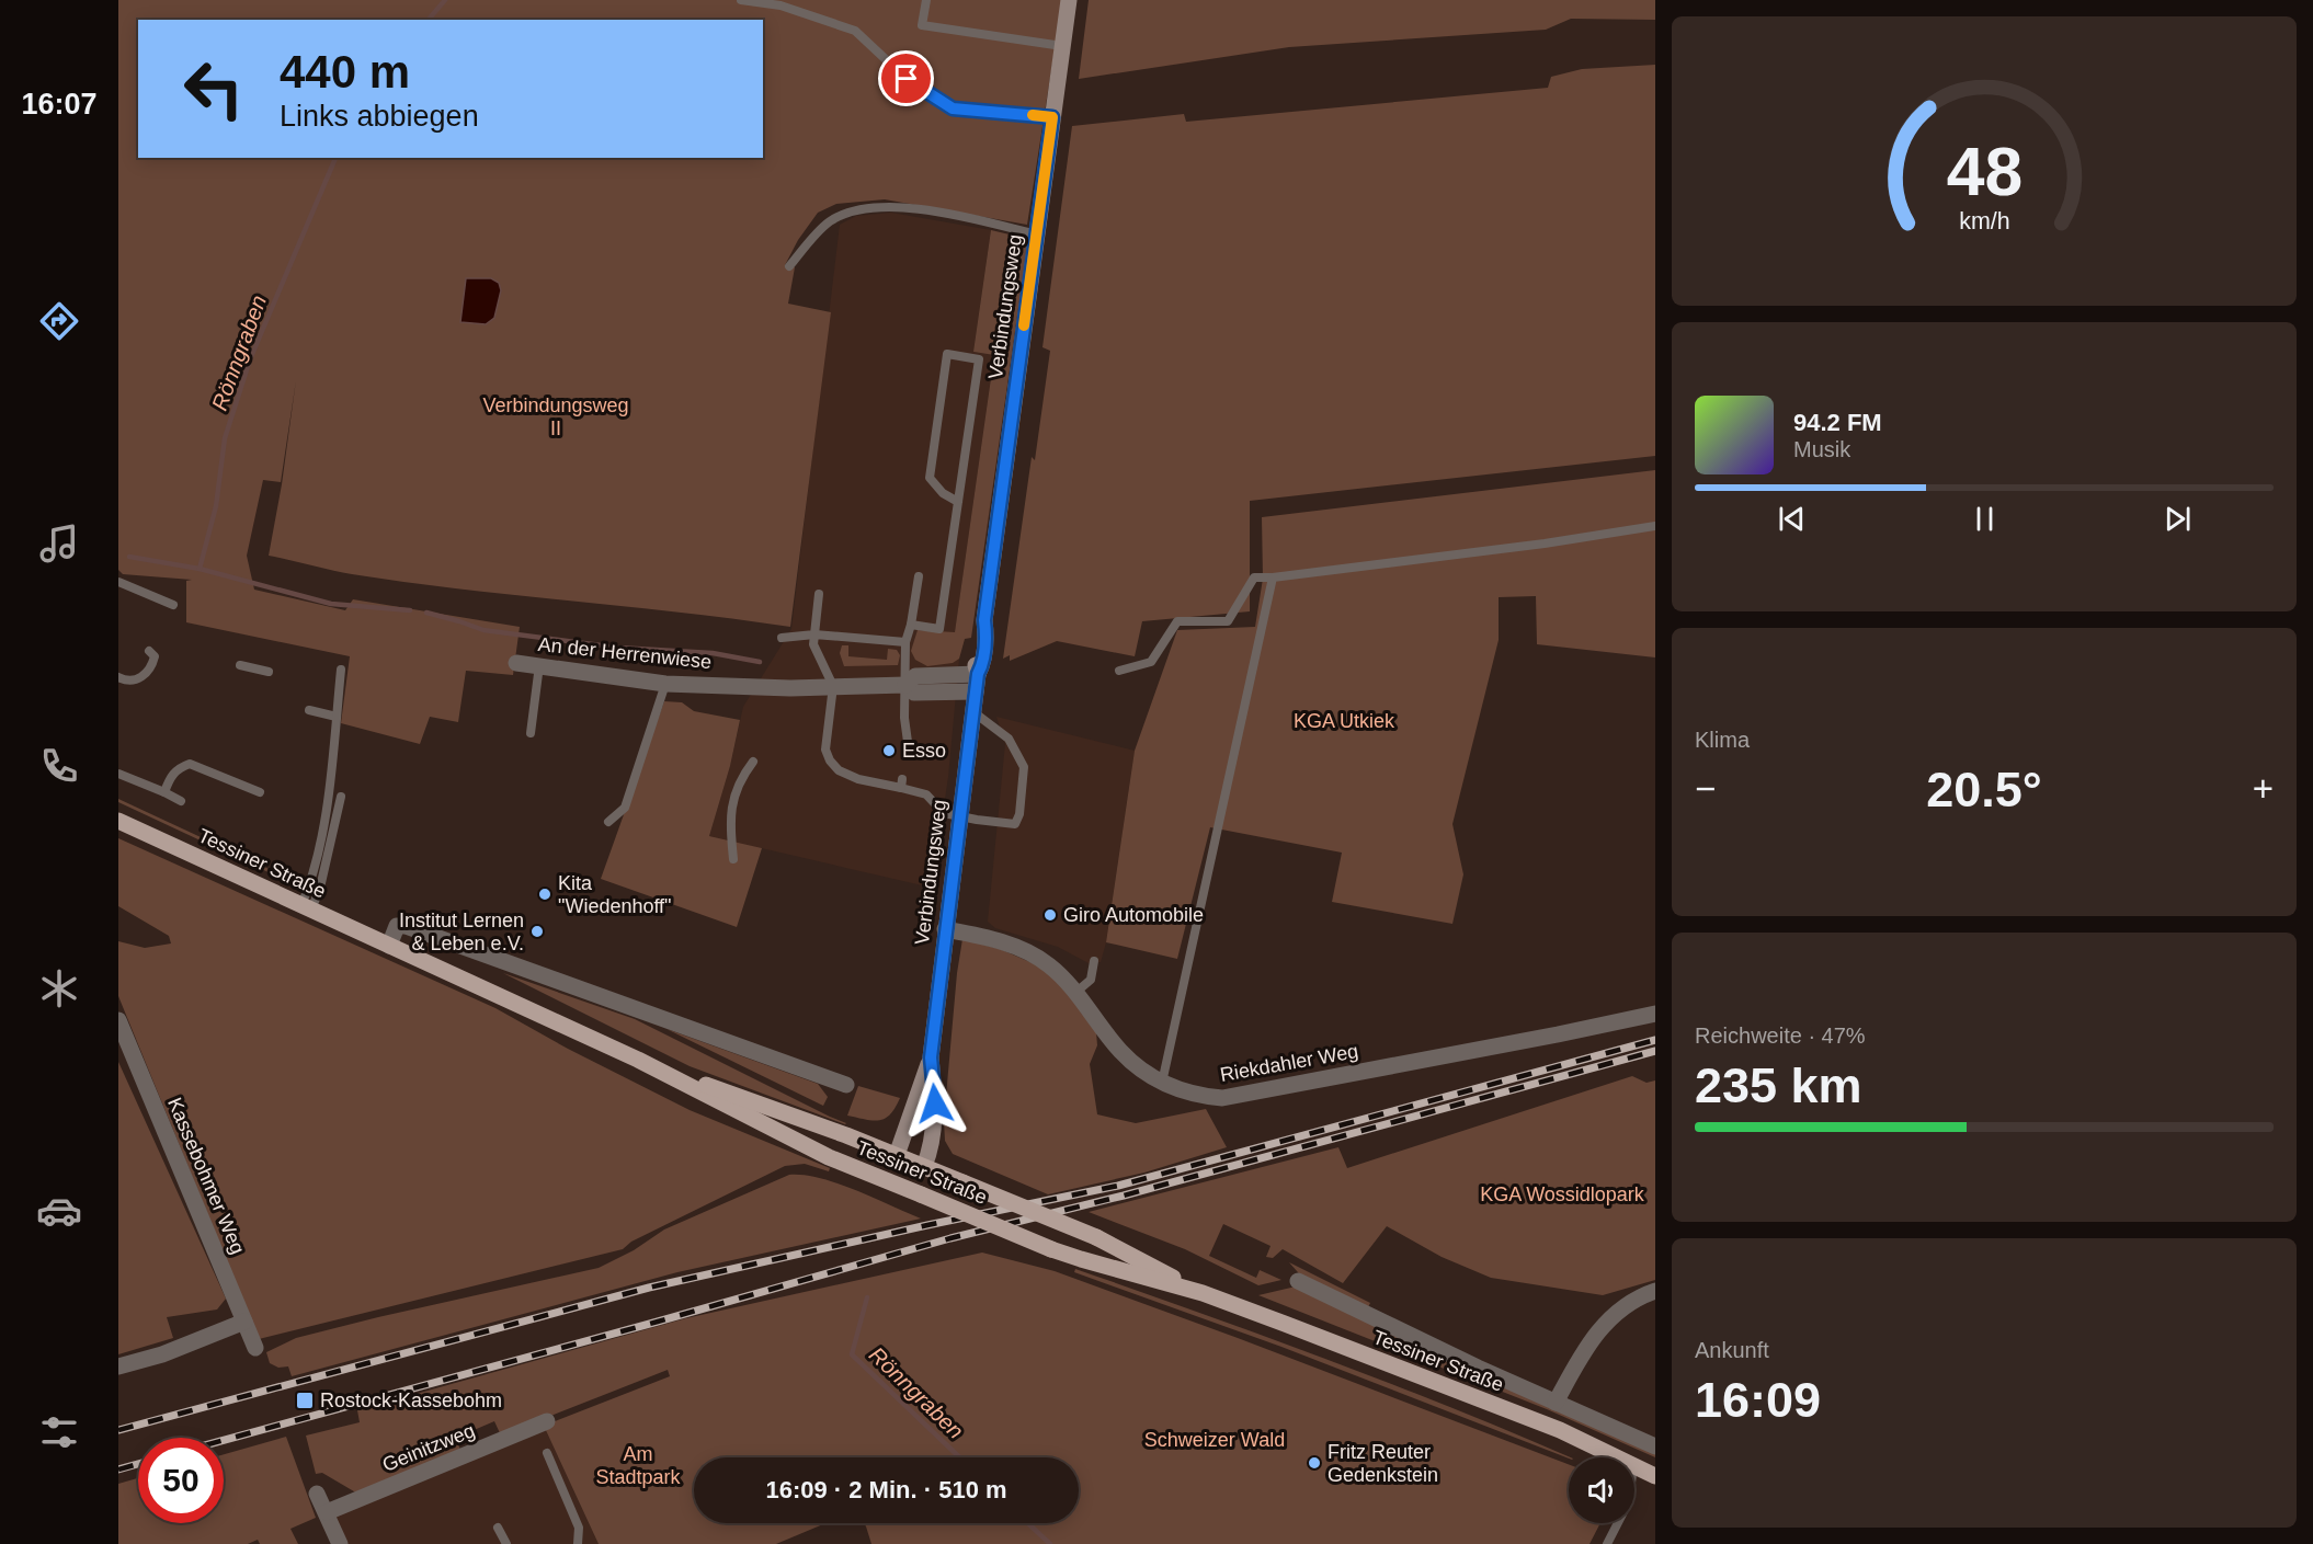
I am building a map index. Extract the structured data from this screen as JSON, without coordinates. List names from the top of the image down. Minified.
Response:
{"streets":{"main road":["Verbindungsweg","Tessiner Straße"],"street":["An der Herrenwiese","Riekdahler Weg","Kassebohmer Weg","Geinitzweg"]},"crossings":[["Verbindungsweg","Tessiner Straße"],["Verbindungsweg","Riekdahler Weg"]],"water":["Rönngraben"],"parks":["Verbindungsweg II","KGA Utkiek","KGA Wossidlopark","Schweizer Wald","Am Stadtpark"],"places":{"other":["Esso","Kita \"Wiedenhoff\"","Giro Automobile","Institut Lernen & Leben e.V.","Fritz Reuter Gedenkstein"],"transit":["Rostock-Kassebohm"]},"page":{"tabs":"16:07","turn":["440 m","Links abbiegen"],"song":["94.2 FM","Musik"],"tile":["Klima",["Reichweite · 47%","235 km"],["Ankunft","16:09"]],"heat":["−","20.5°","+"],"limit":"50","trip":"16:09 · 2 Min. · 510 m","gauge":["48","km/h"]}}
